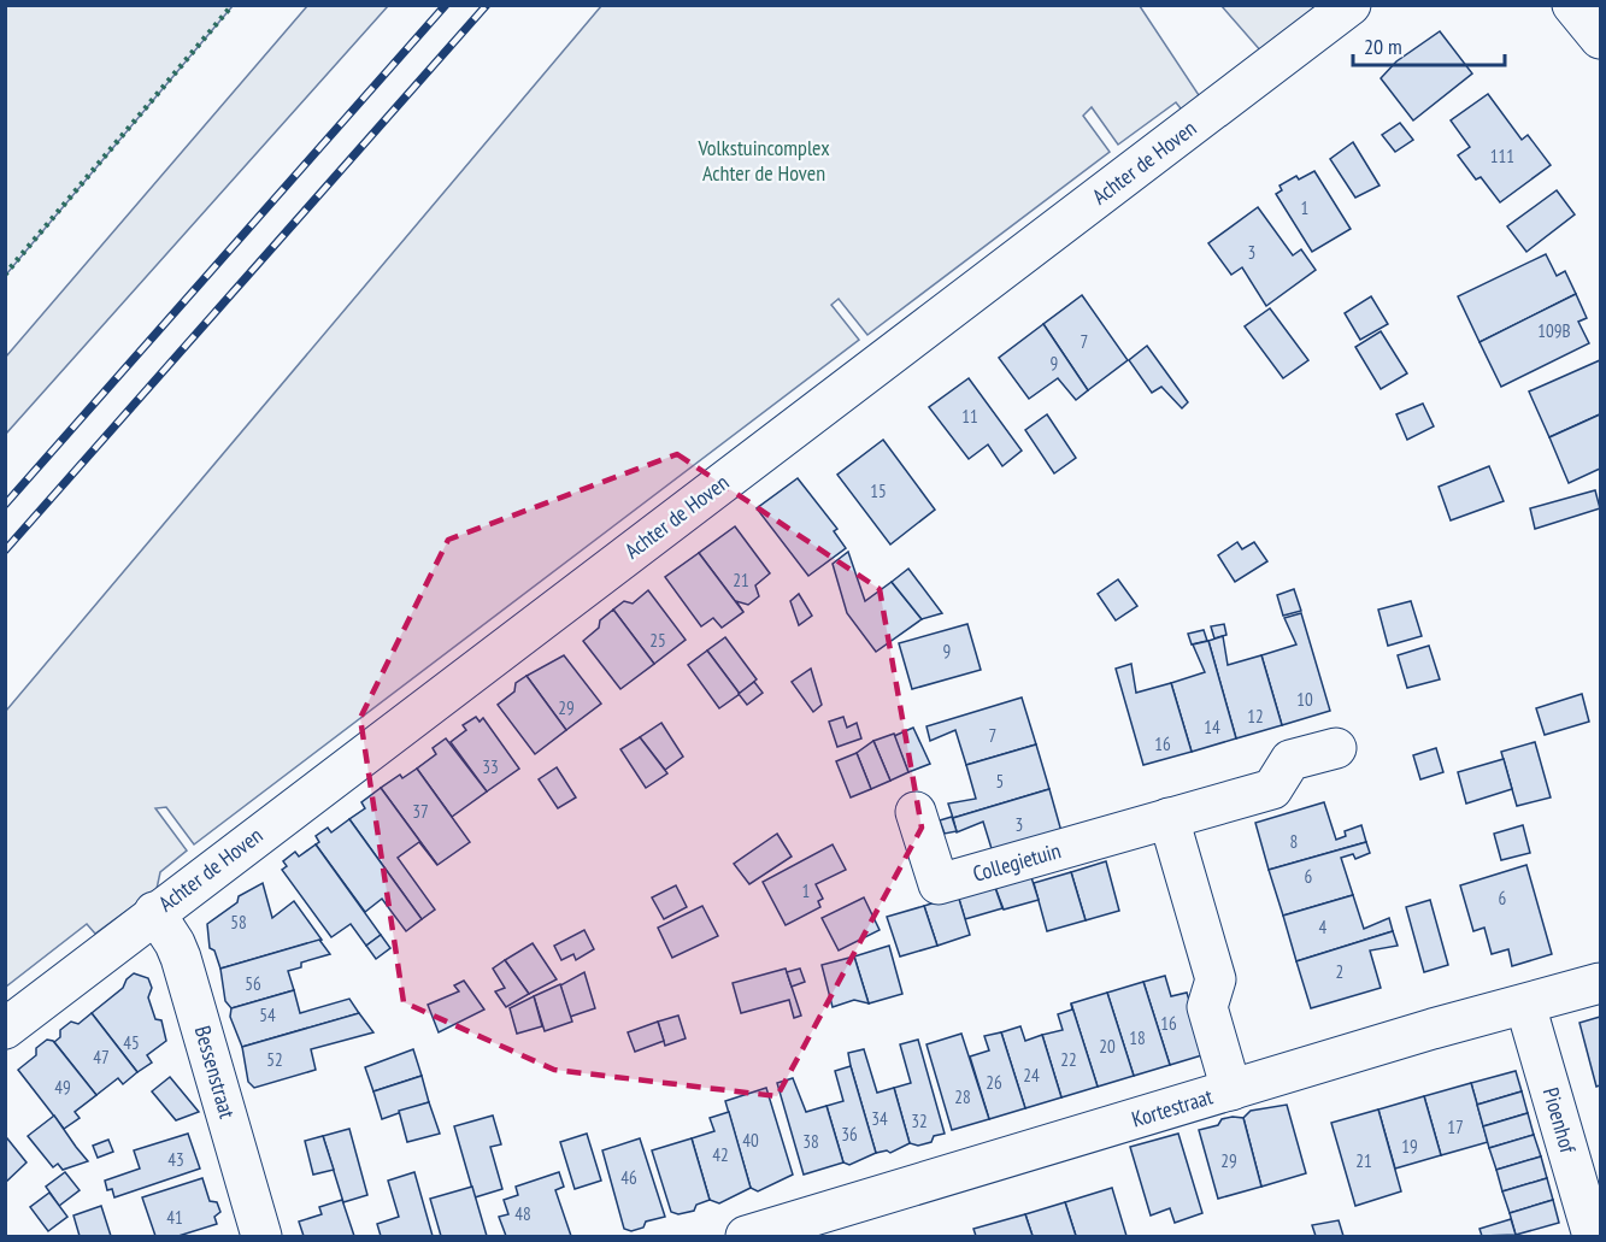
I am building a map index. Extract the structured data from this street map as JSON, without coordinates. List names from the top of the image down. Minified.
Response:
{"streets":{"street":["Achter de Hoven","Collegietuin","Bessenstraat","Kortestraat","Pioenhof"]},"crossings":[["Achter de Hoven","Bessenstraat"],["Kortestraat","Pioenhof"]],"parks":["Volkstuincomplex Achter de Hoven"],"house_numbers":["111","1","3","109B","7","9","11","15","21","25","9","10","29","12","14","7","16","33","5","37","3","8","6","1","6","58","4","2","56","54","16","18","45","20","47","52","22","24","26","49","28","34","32","17","36","40","38","19","42","43","29","21","46","48","41"],"scale_bar":"20 m"}
